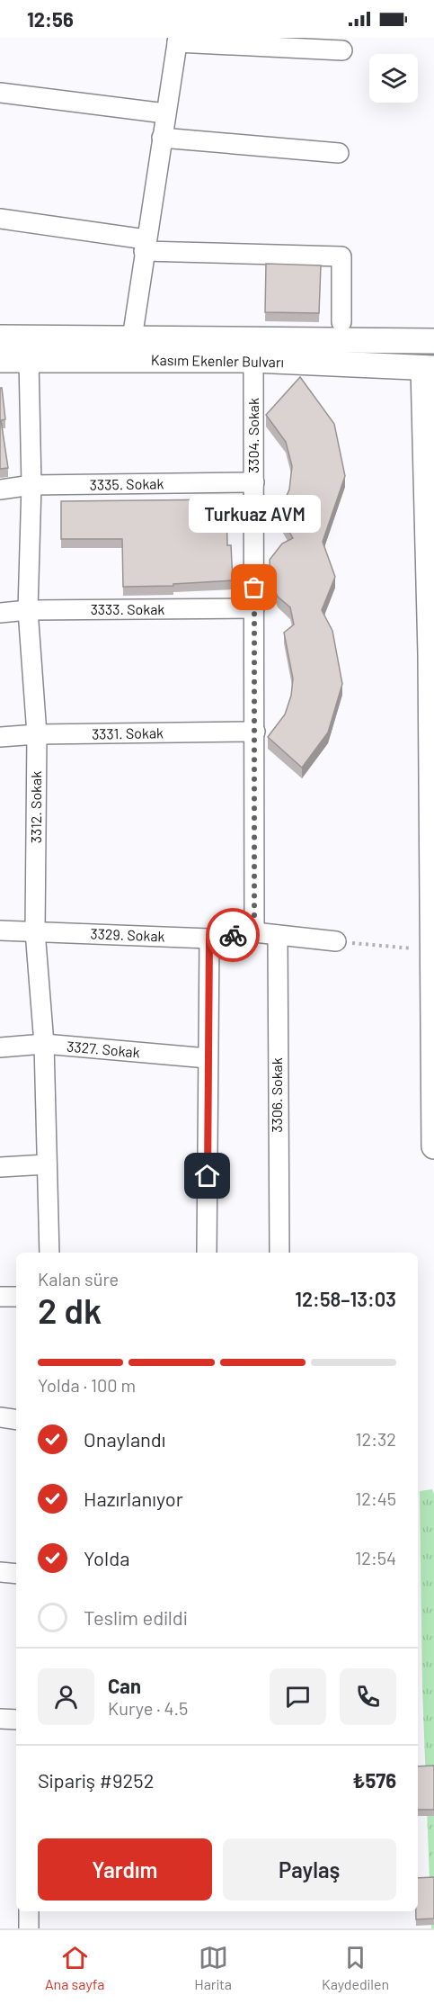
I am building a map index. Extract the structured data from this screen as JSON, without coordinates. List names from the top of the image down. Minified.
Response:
{"streets":{"street":["Kasım Ekenler Bulvarı","3304. Sokak","3335. Sokak","3333. Sokak","3331. Sokak","3312. Sokak","3329. Sokak","3327. Sokak","3306. Sokak"]},"crossings":[["Kasım Ekenler Bulvarı","3304. Sokak"],["Kasım Ekenler Bulvarı","3312. Sokak"],["3304. Sokak","3335. Sokak"],["3304. Sokak","3333. Sokak"],["3304. Sokak","3331. Sokak"],["3304. Sokak","3329. Sokak"],["3335. Sokak","3312. Sokak"],["3333. Sokak","3312. Sokak"],["3331. Sokak","3312. Sokak"],["3312. Sokak","3329. Sokak"],["3312. Sokak","3327. Sokak"],["3329. Sokak","3306. Sokak"]],"places":["Turkuaz AVM"],"page":{"status":"12:56","bubble":"Turkuaz AVM","heading":["2 dk","Kalan süre","12:58–13:03"],"panel":["Can","Kurye · 4.5","Sipariş #9252","₺576"],"bar":"Yolda · 100 m","list":[["Onaylandı","12:32"],["Hazırlanıyor","12:45"],["Yolda","12:54"],"Teslim edildi"],"buttons":["Yardım","Paylaş"],"tabs":["Ana sayfa","Harita","Kaydedilen"]}}
